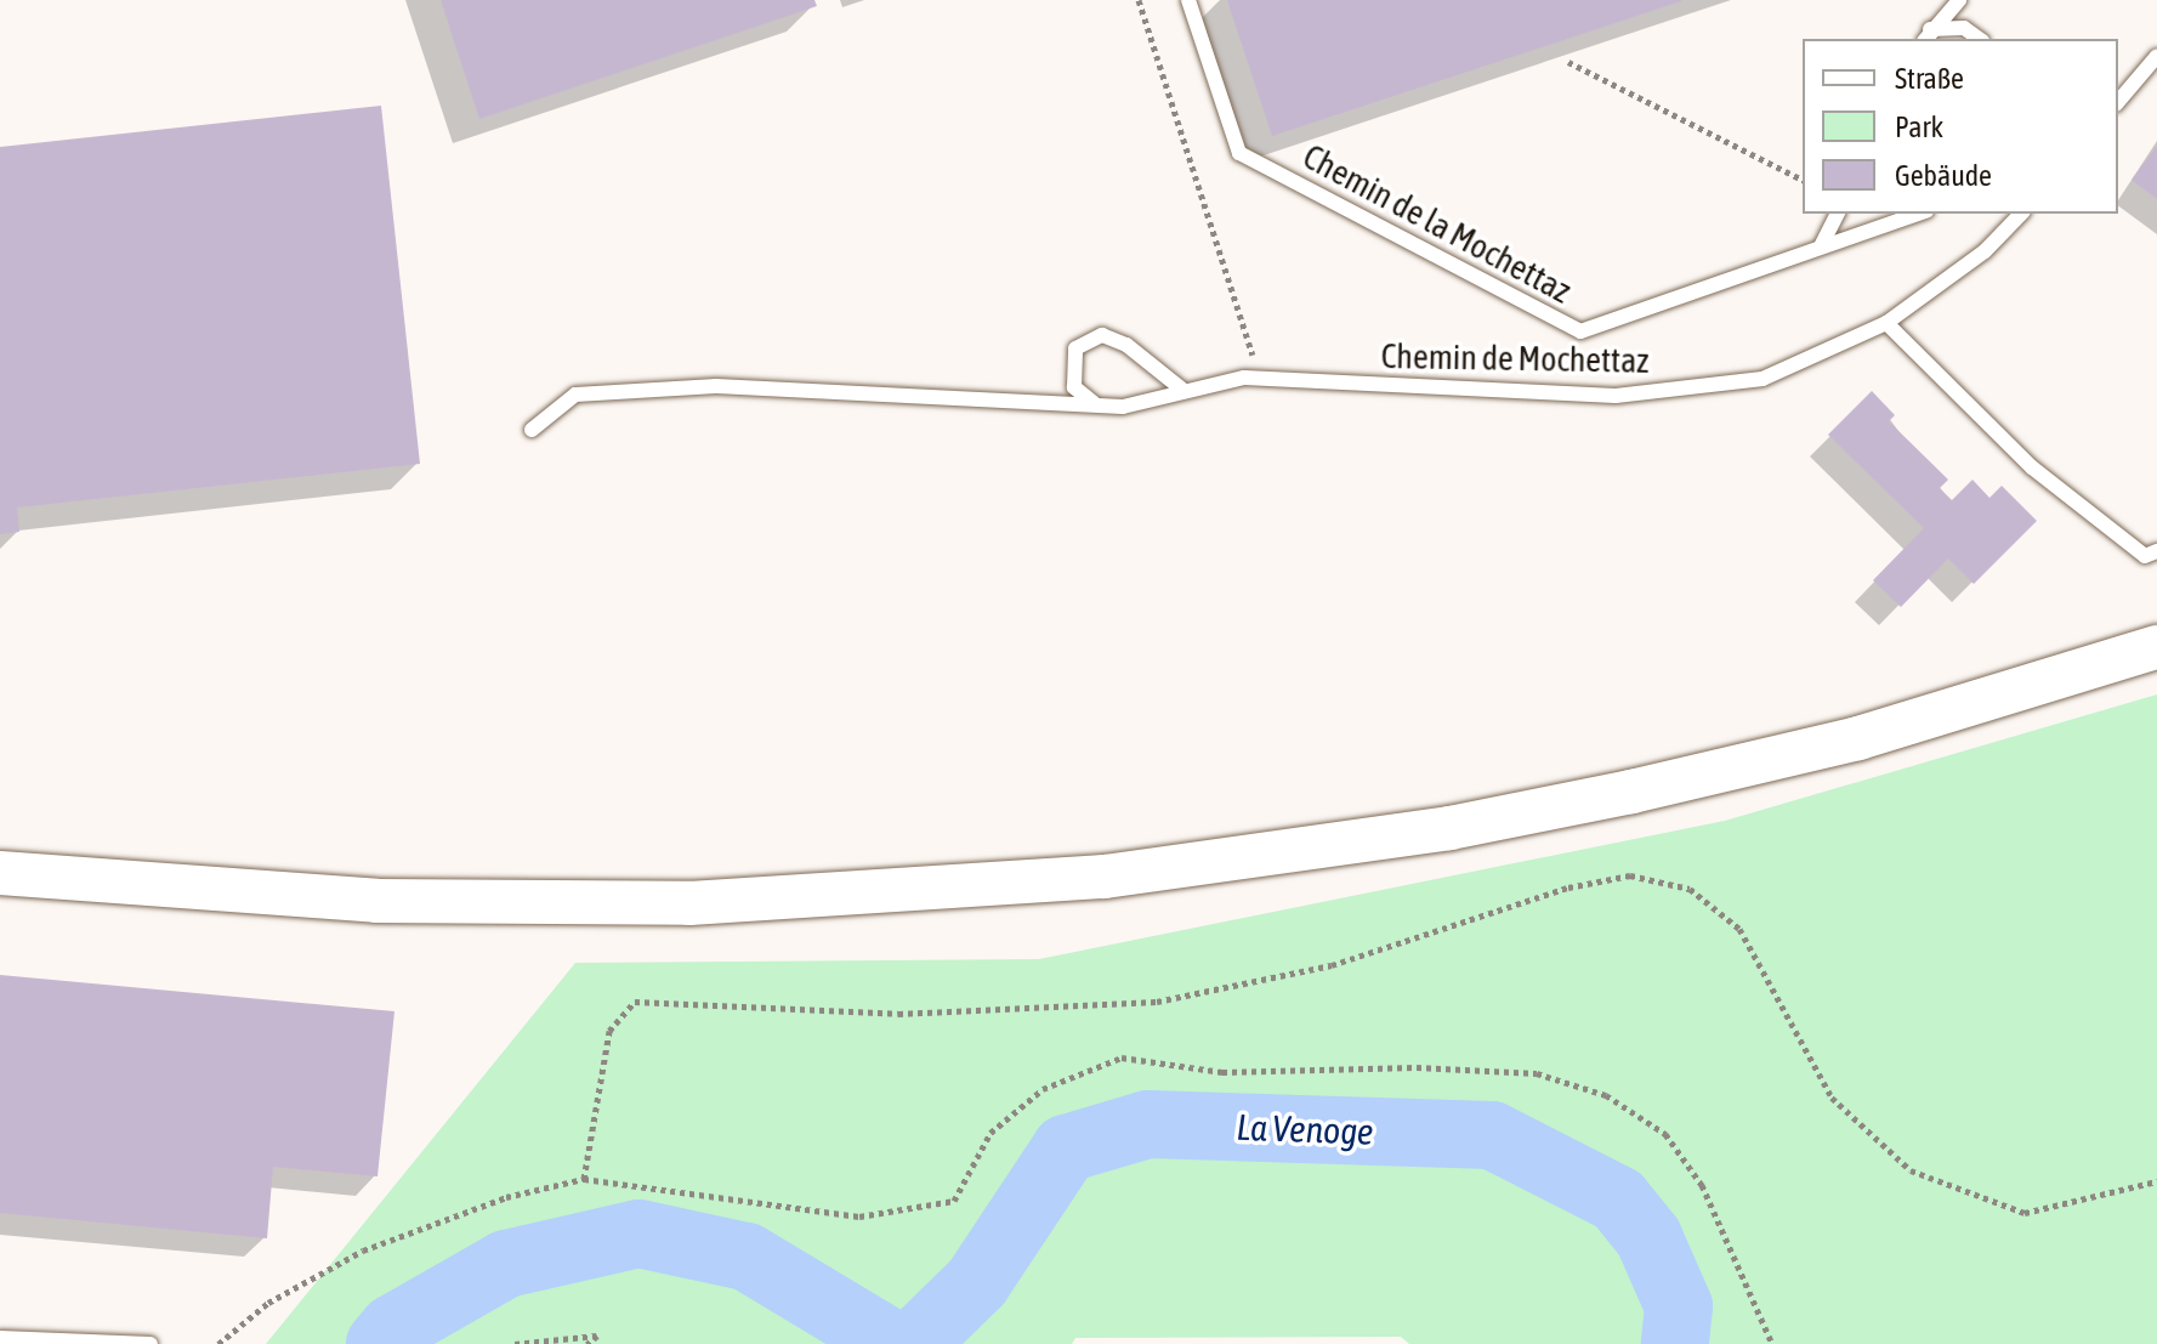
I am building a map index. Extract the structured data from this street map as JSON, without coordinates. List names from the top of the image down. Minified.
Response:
{"streets":{"lane":["Chemin de la Mochettaz","Chemin de Mochettaz"]},"water":["La Venoge"],"legend":["Straße","Park","Gebäude"]}
